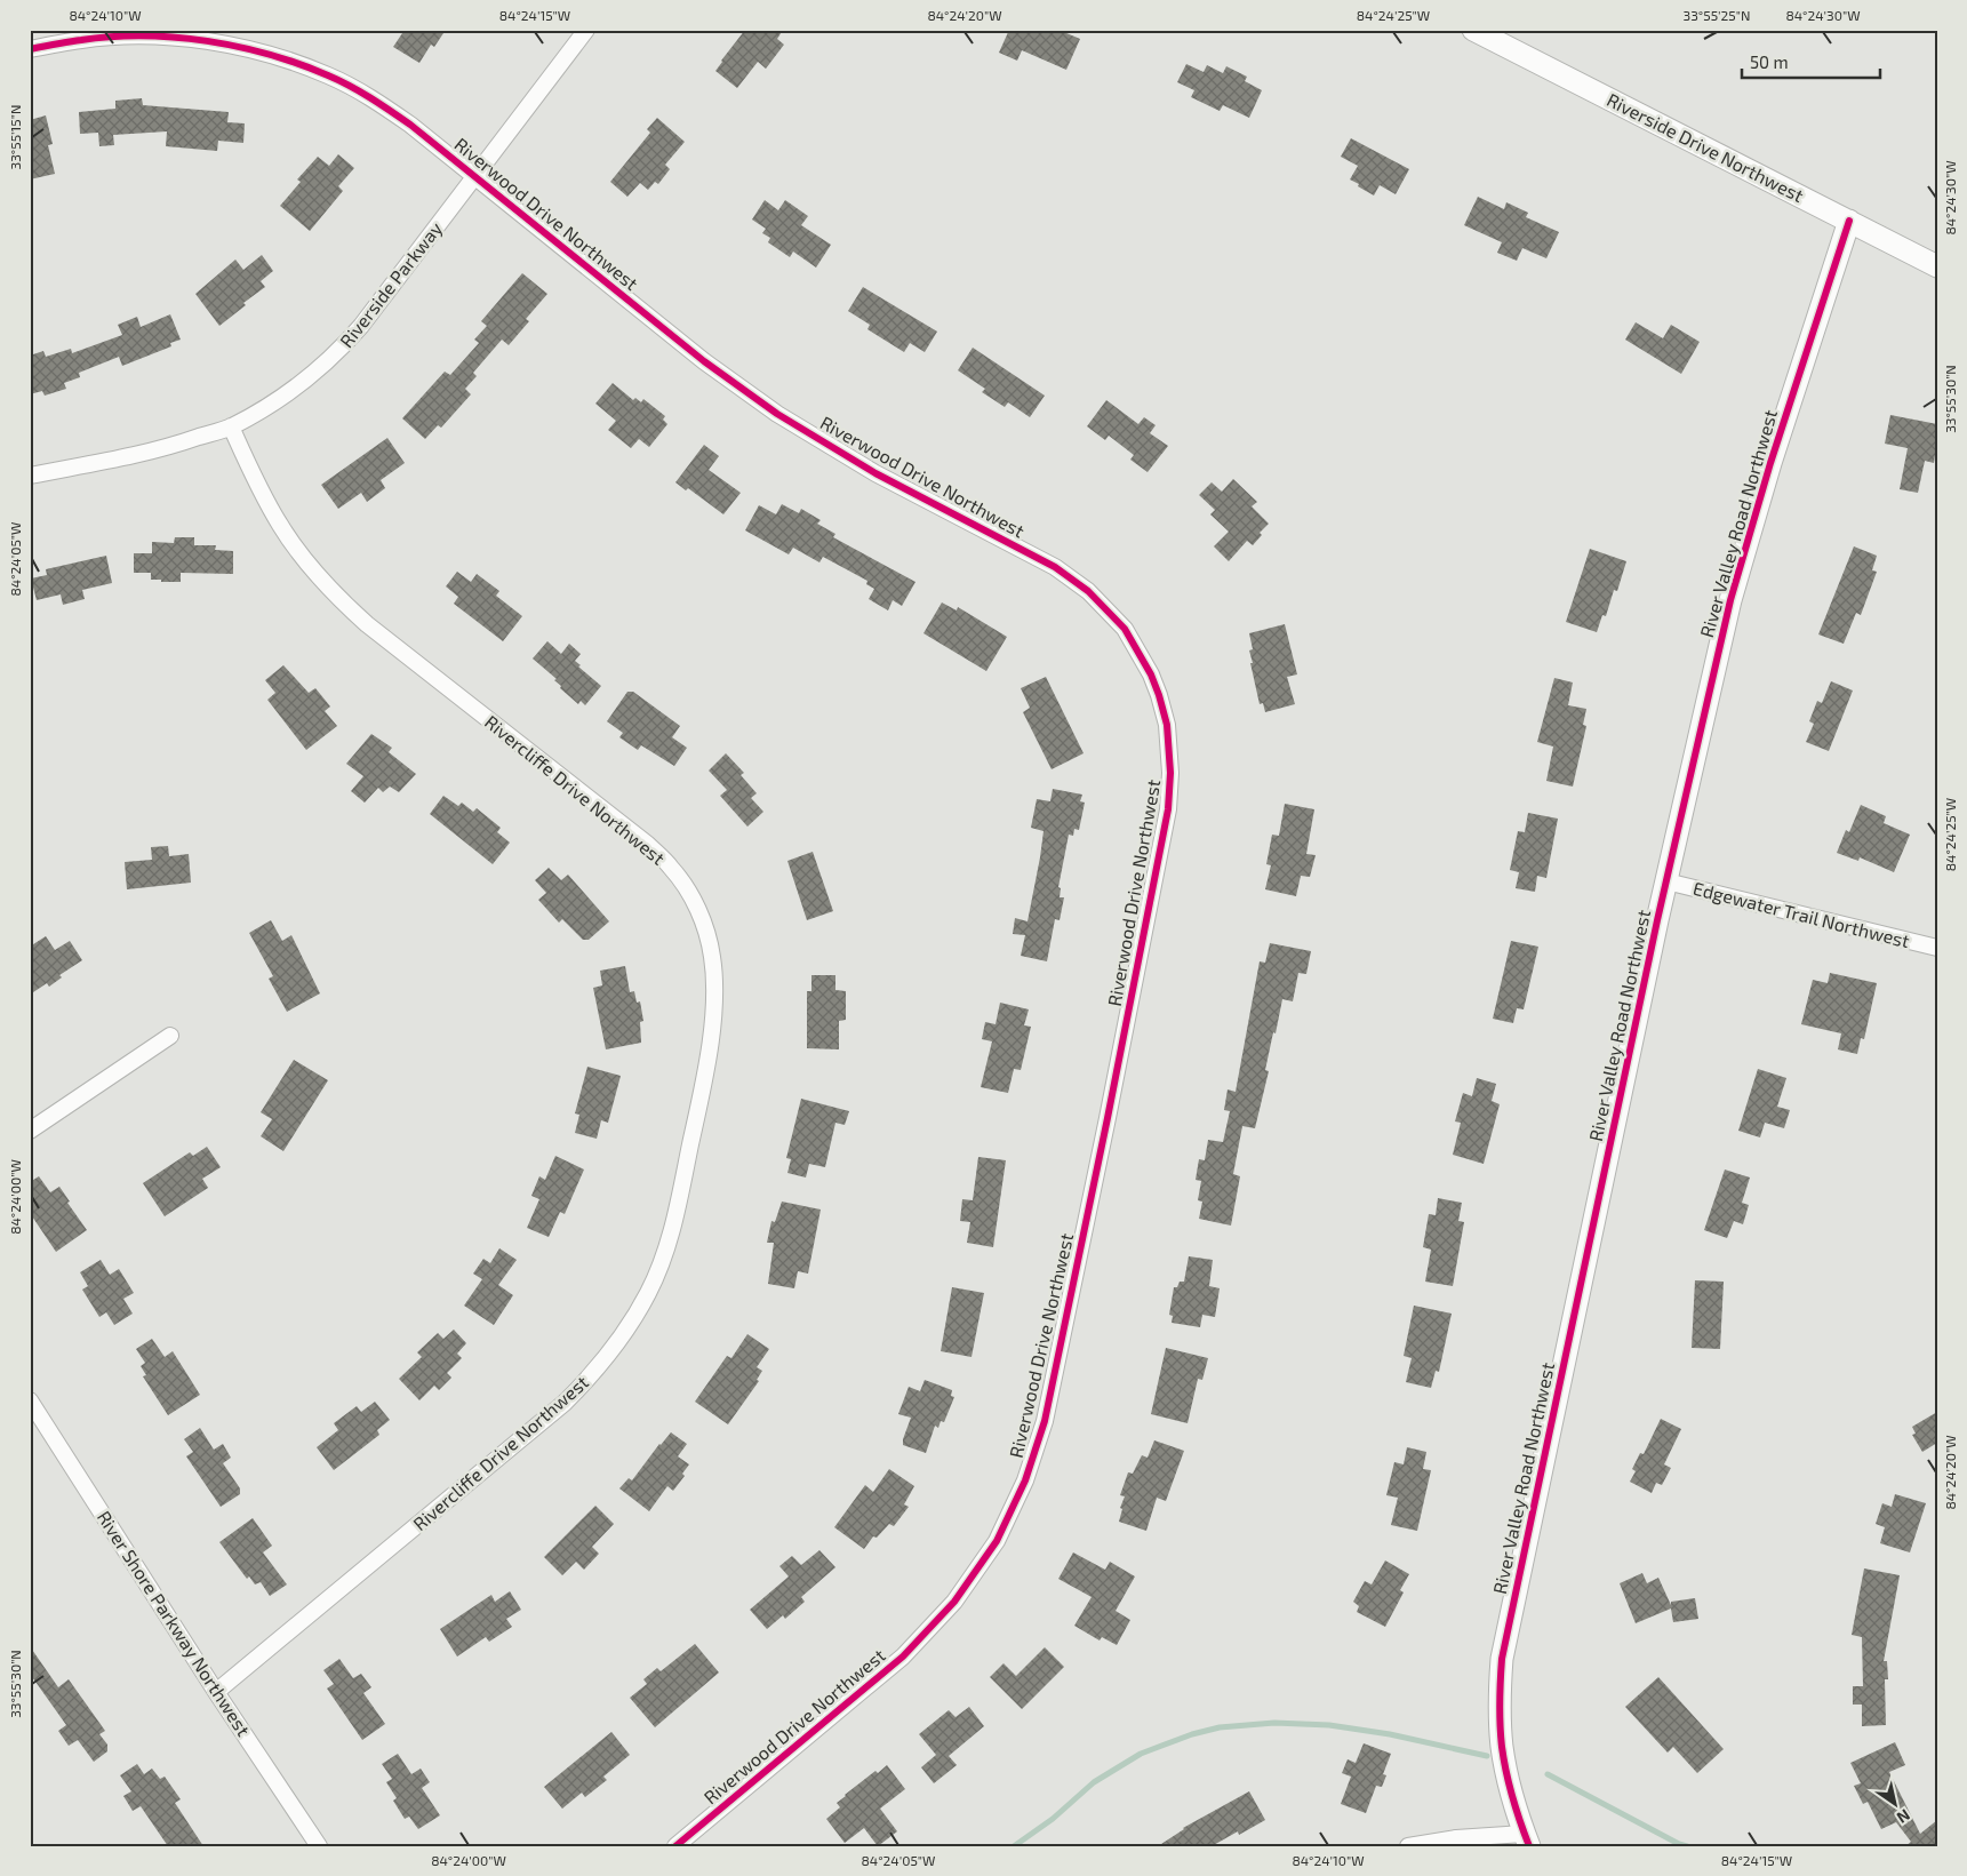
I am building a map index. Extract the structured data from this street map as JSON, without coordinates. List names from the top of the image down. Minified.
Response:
{"streets":{"street":["Riverside Drive Northwest","Riverwood Drive Northwest","Riverside Parkway","River Valley Road Northwest","Rivercliffe Drive Northwest","Edgewater Trail Northwest","River Shore Parkway Northwest"]},"crossings":[["Riverside Drive Northwest","River Valley Road Northwest"],["Riverwood Drive Northwest","Riverside Parkway"],["Riverside Parkway","Rivercliffe Drive Northwest"],["River Valley Road Northwest","Edgewater Trail Northwest"],["Rivercliffe Drive Northwest","River Shore Parkway Northwest"]],"scale_bar":"50 m","north":"bottom right","coordinates":["84°24'10\"W","84°24'15\"W","84°24'20\"W","84°24'25\"W","33°55'25\"N","84°24'30\"W","33°55'15\"N","33°55'30\"N","84°24'05\"W","84°24'00\"W"]}
